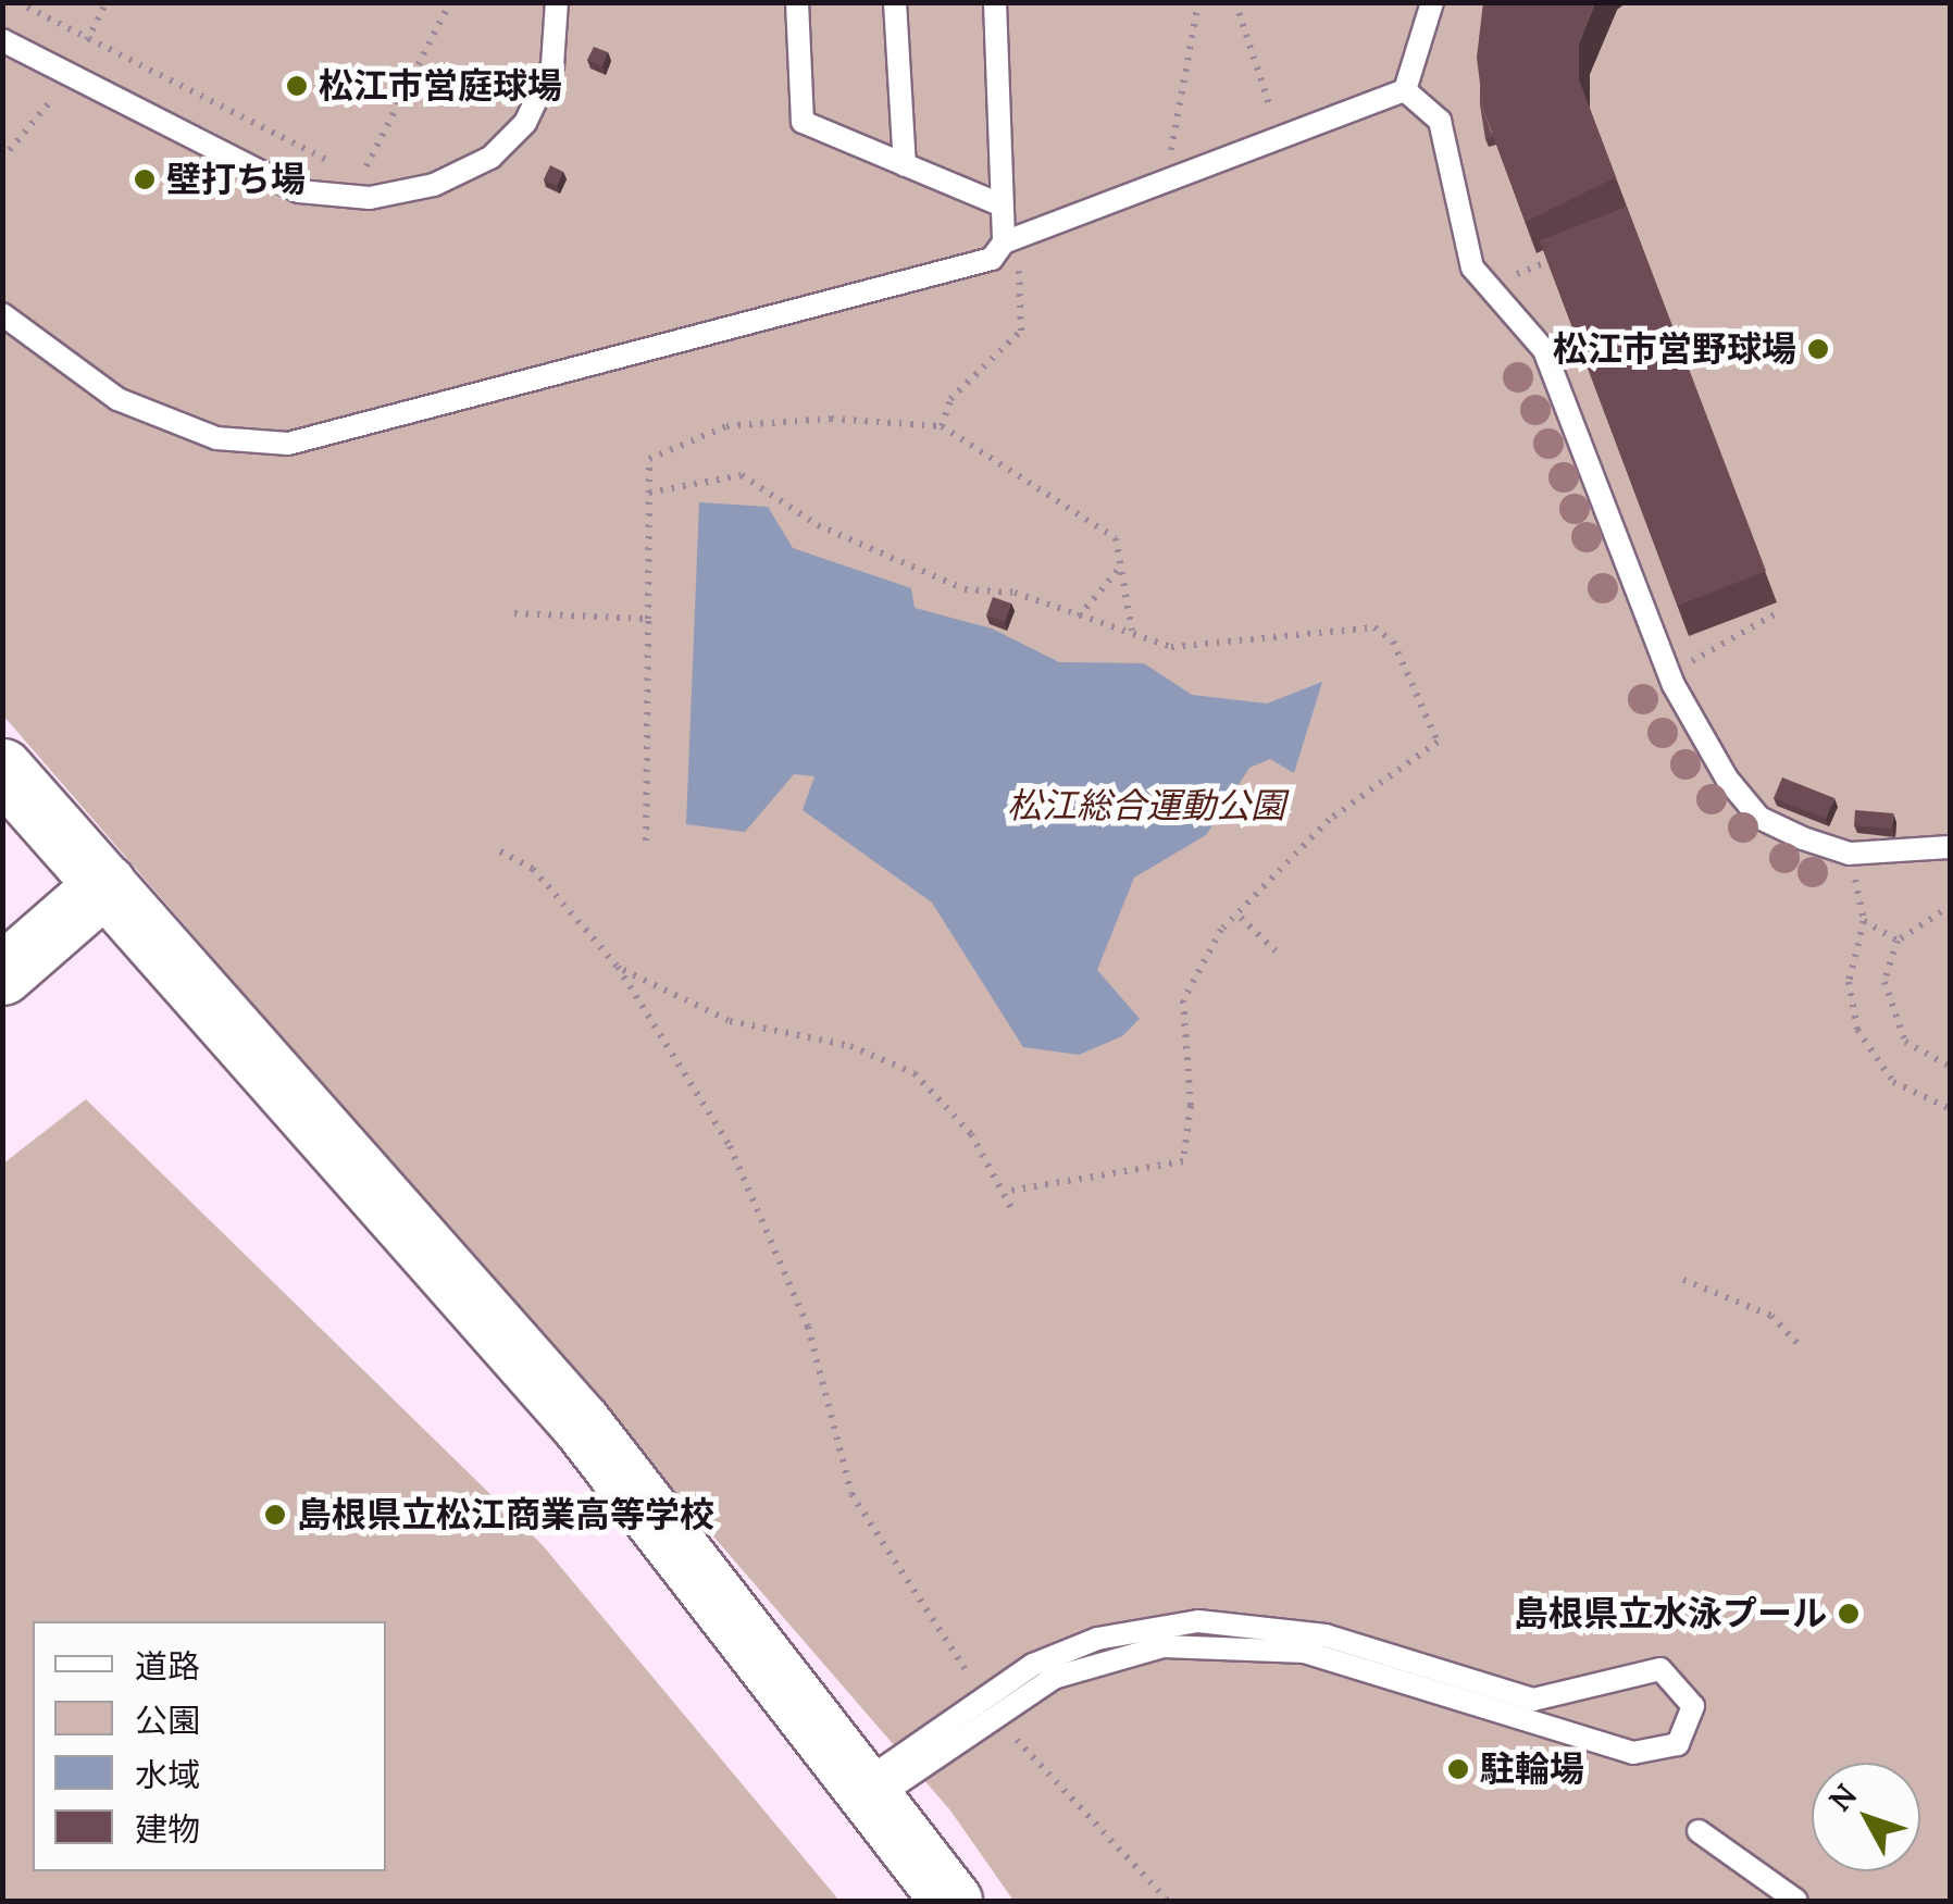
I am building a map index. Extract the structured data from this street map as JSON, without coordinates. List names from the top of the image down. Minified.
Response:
{"parks":["松江総合運動公園"],"places":["松江市営庭球場","壁打ち場","松江市営野球場","島根県立松江商業高等学校","島根県立水泳プール","駐輪場"],"legend":["道路","公園","水域","建物"],"north":"top left"}
